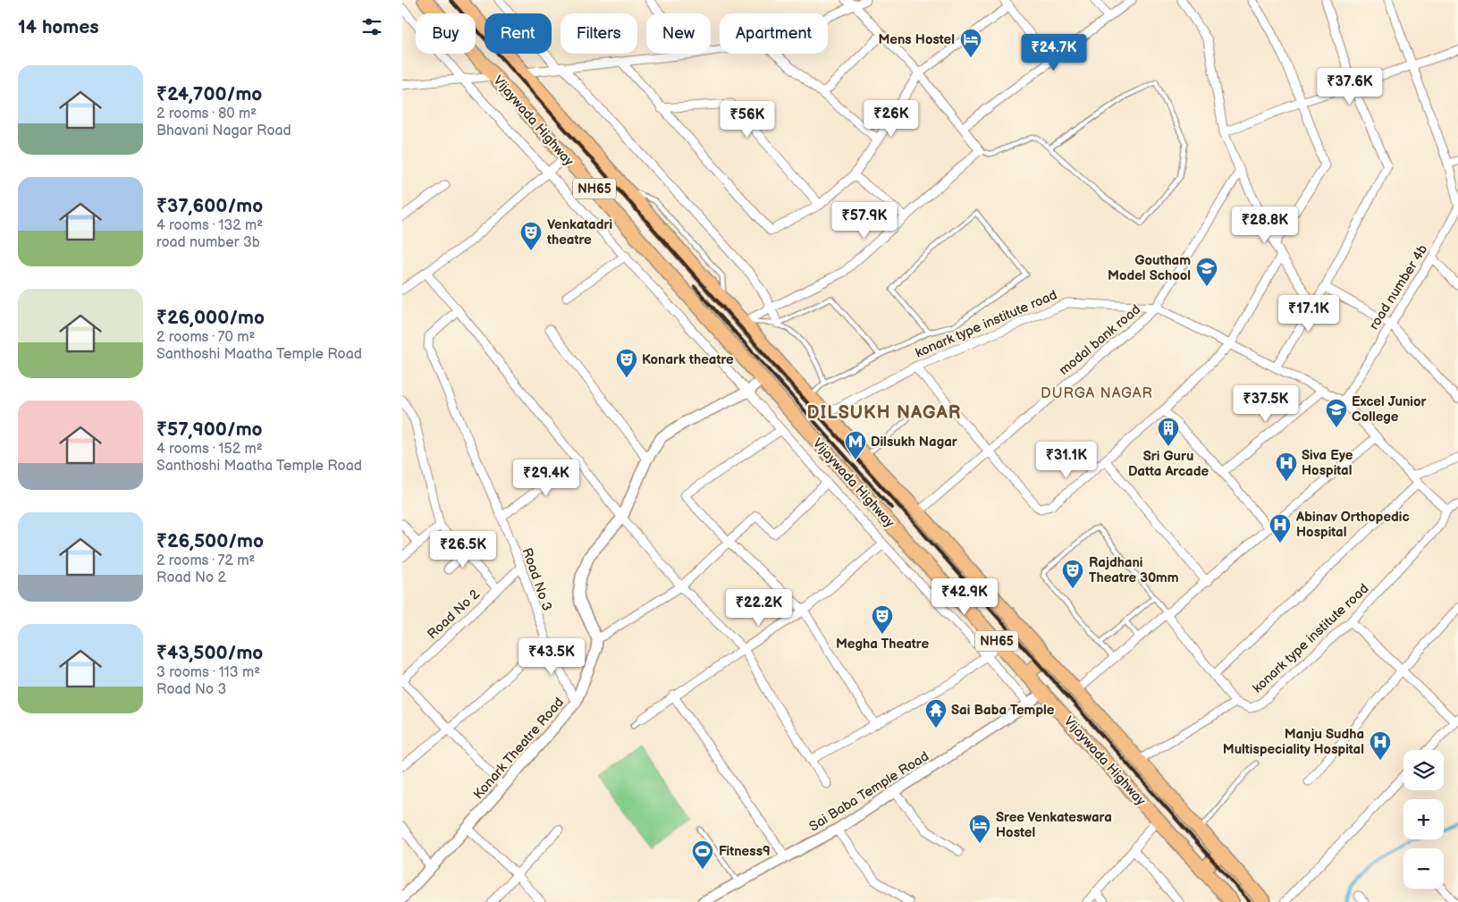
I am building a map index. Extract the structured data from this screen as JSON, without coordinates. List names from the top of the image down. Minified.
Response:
{"streets":{"highway":["Vijaywada Highway","NH65"],"street":["road number 4b","konark type institute road","modal bank road","Road No 3","Road No 2","Konark Theatre Road","Sai Baba Temple Road"]},"crossings":[["Vijaywada Highway","konark type institute road"],["Vijaywada Highway","modal bank road"],["Vijaywada Highway","Sai Baba Temple Road"],["road number 4b","konark type institute road"],["konark type institute road","modal bank road"],["Road No 3","Road No 2"],["Road No 3","Konark Theatre Road"]],"districts":["DURGA NAGAR","DILSUKH NAGAR"],"places":{"hotel":["Mens Hostel","Sree Venkateswara Hostel"],"theatre":["Venkatadri theatre","Konark theatre","Rajdhani Theatre 30mm","Megha Theatre"],"school or university":["Goutham Model School","Excel Junior College"],"building":["Sri Guru Datta Arcade"],"metro station":["Dilsukh Nagar"],"hospital":["Siva Eye Hospital","Abinav Orthopedic Hospital","Manju Sudha Multispeciality Hospital"],"temple":["Sai Baba Temple"],"sports":["Fitness9"]},"page":{"heading":"14 homes","chip":["Buy","Rent","Filters","New","Apartment"],"price":["₹24.7K","₹37.6K","₹26K","₹56K","₹57.9K","₹28.8K","₹17.1K","₹37.5K","₹31.1K","₹29.4K","₹26.5K","₹42.9K","₹22.2K","₹43.5K"],"list":[{"name":"₹24,700/mo","note":"2 rooms · 80 m² · Bhavani Nagar Road"},{"name":"₹37,600/mo","note":"4 rooms · 132 m² · road number 3b"},{"name":"₹26,000/mo","note":"2 rooms · 70 m² · Santhoshi Maatha Temple Road"},{"name":"₹57,900/mo","note":"4 rooms · 152 m² · Santhoshi Maatha Temple Road"},{"name":"₹26,500/mo","note":"2 rooms · 72 m² · Road No 2"},{"name":"₹43,500/mo","note":"3 rooms · 113 m² · Road No 3"}],"map_buttons":["+","−"]}}
